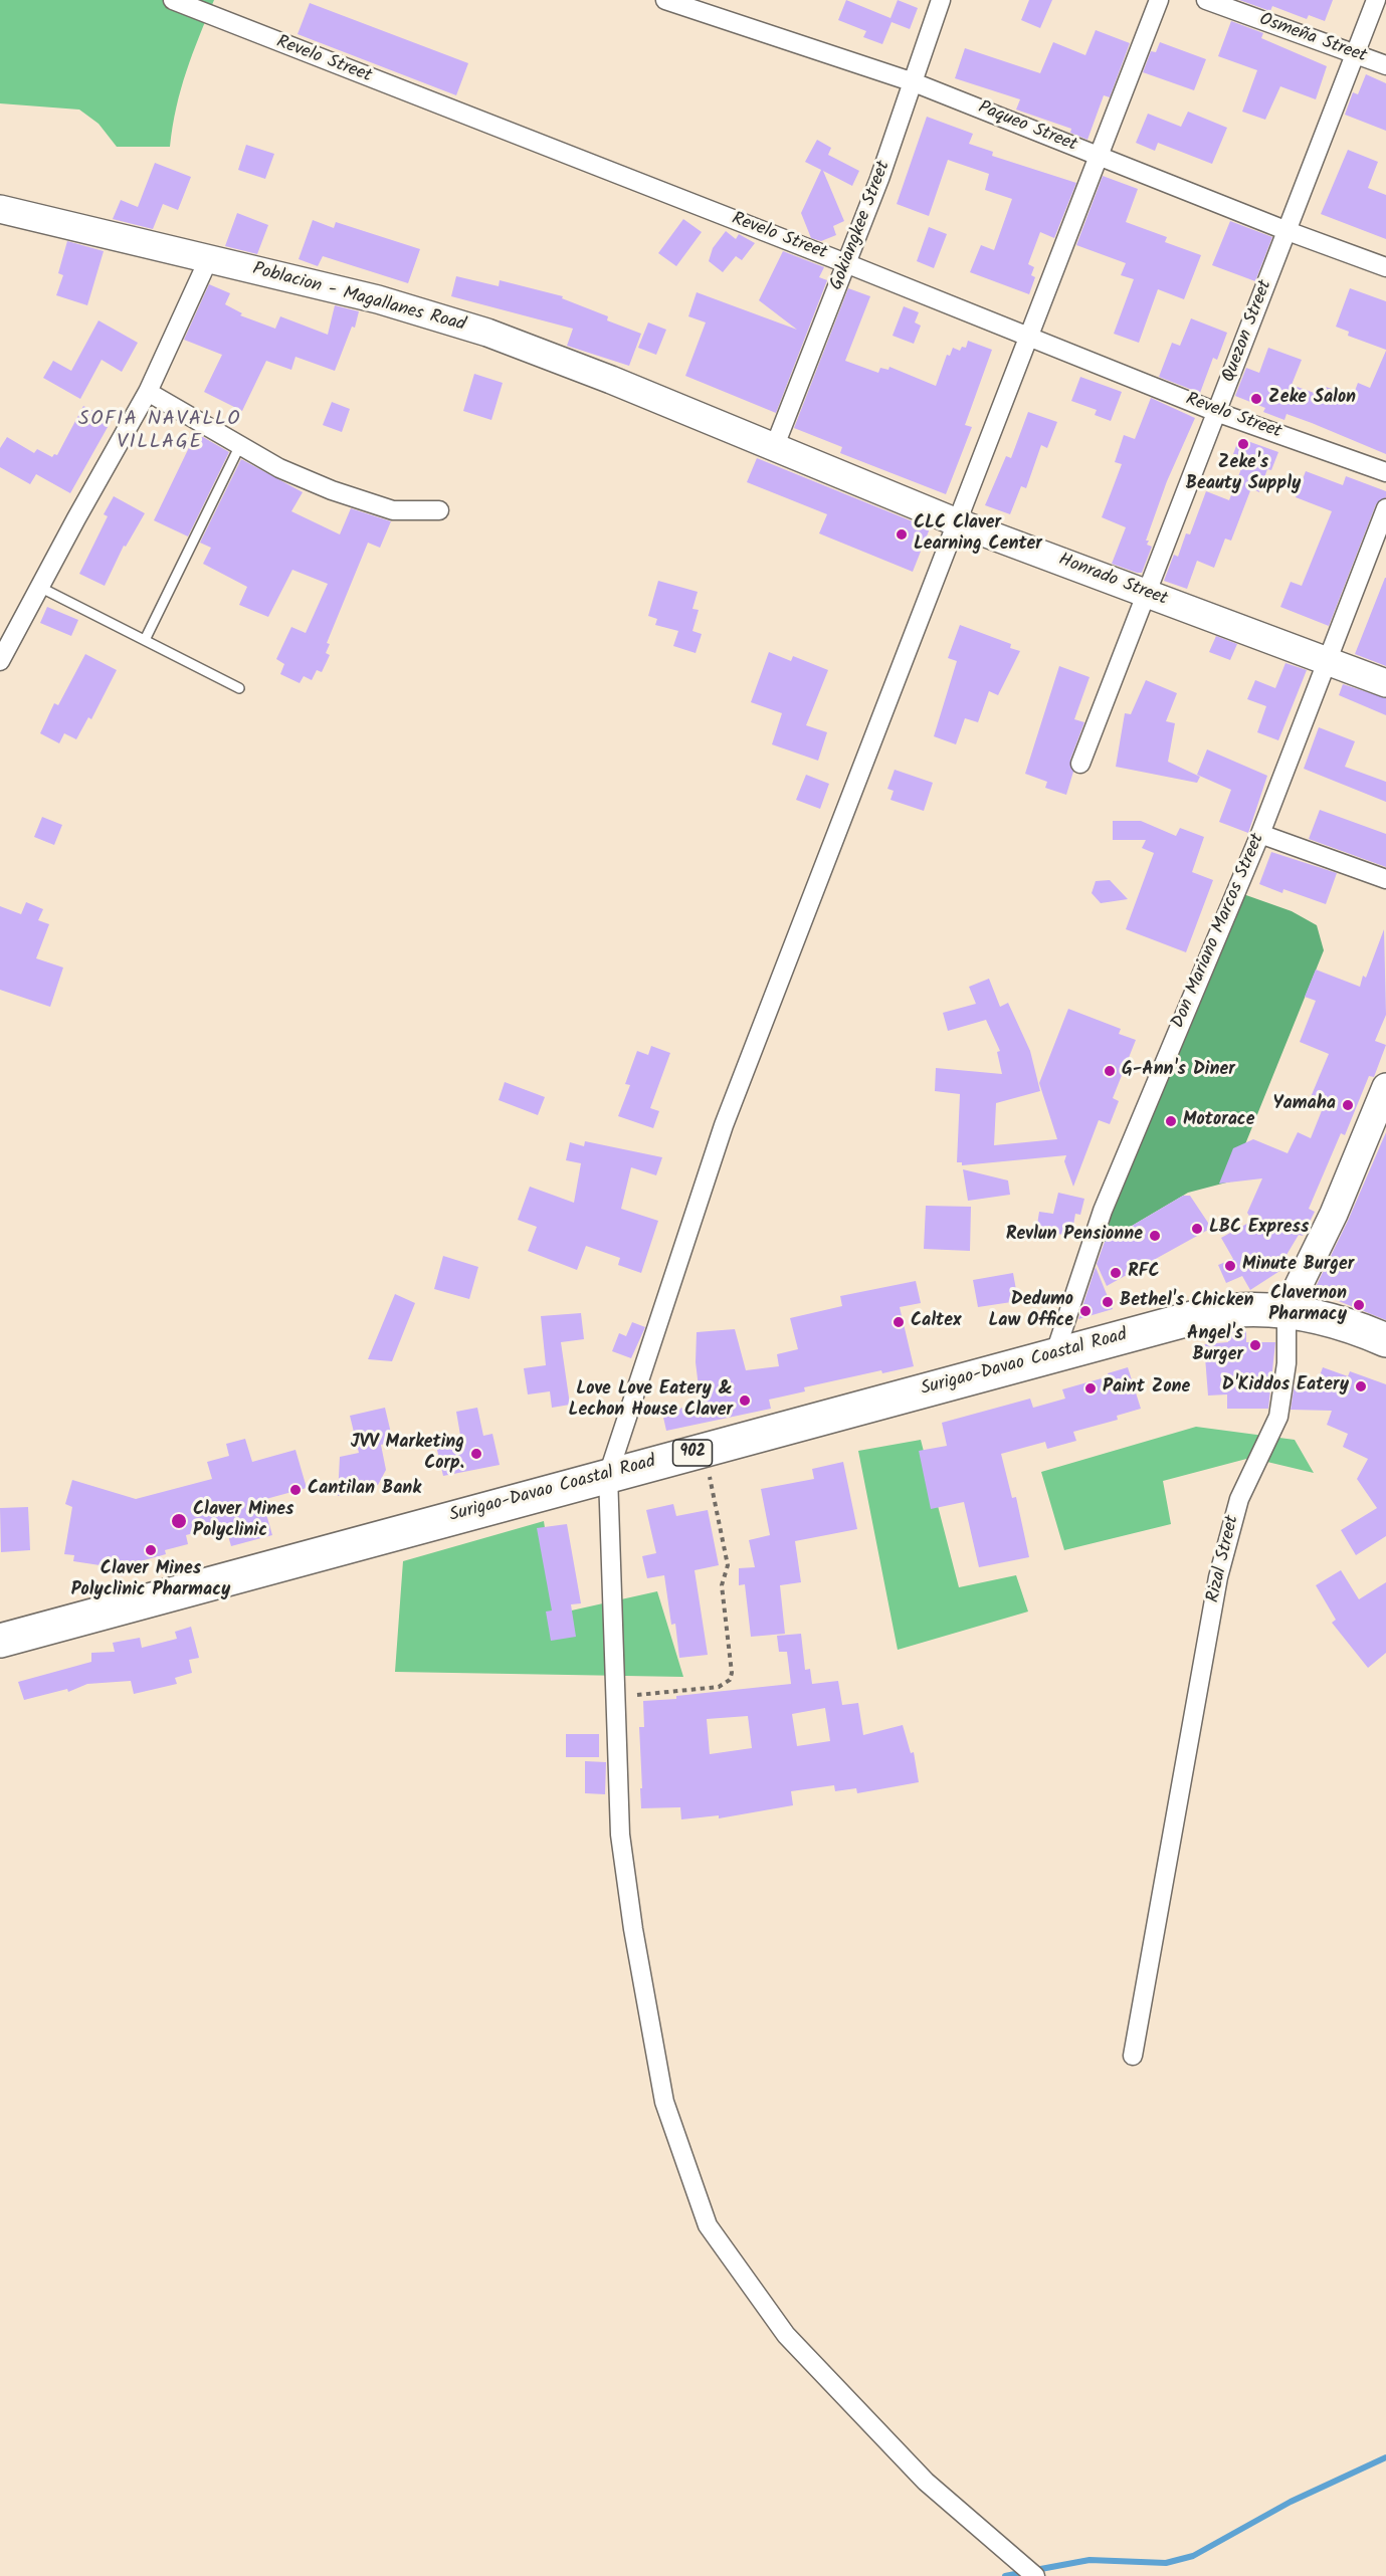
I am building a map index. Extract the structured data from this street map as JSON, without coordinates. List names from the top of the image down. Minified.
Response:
{"streets":{"highway":["Surigao-Davao Coastal Road","902"],"street":["Osmeña Street","Revelo Street","Paqueo Street","Gokiangkee Street","Poblacion - Magallanes Road","Quezon Street","Honrado Street","Don Mariano Marcos Street","Rizal Street"]},"crossings":[["Osmeña Street","Quezon Street"],["Revelo Street","Gokiangkee Street"],["Revelo Street","Quezon Street"],["Paqueo Street","Gokiangkee Street"],["Paqueo Street","Quezon Street"],["Gokiangkee Street","Poblacion - Magallanes Road"],["Gokiangkee Street","Honrado Street"],["Poblacion - Magallanes Road","Honrado Street"],["Quezon Street","Honrado Street"],["Honrado Street","Don Mariano Marcos Street"],["Don Mariano Marcos Street","Surigao-Davao Coastal Road"],["Surigao-Davao Coastal Road","Rizal Street"]],"districts":["SOFIA NAVALLO VILLAGE"],"places":["Zeke Salon","Zeke's Beauty Supply","CLC Claver Learning Center","G-Ann's Diner","Yamaha","Motorace","LBC Express","Revlun Pensionne","Minute Burger","RFC","Bethel's Chicken","Clavernon Pharmacy","Dedumo Law Office","Caltex","Angel's Burger","D'Kiddos Eatery","Paint Zone","Love Love Eatery & Lechon House Claver","JVV Marketing Corp.","Cantilan Bank","Claver Mines Polyclinic","Claver Mines Polyclinic Pharmacy"]}
